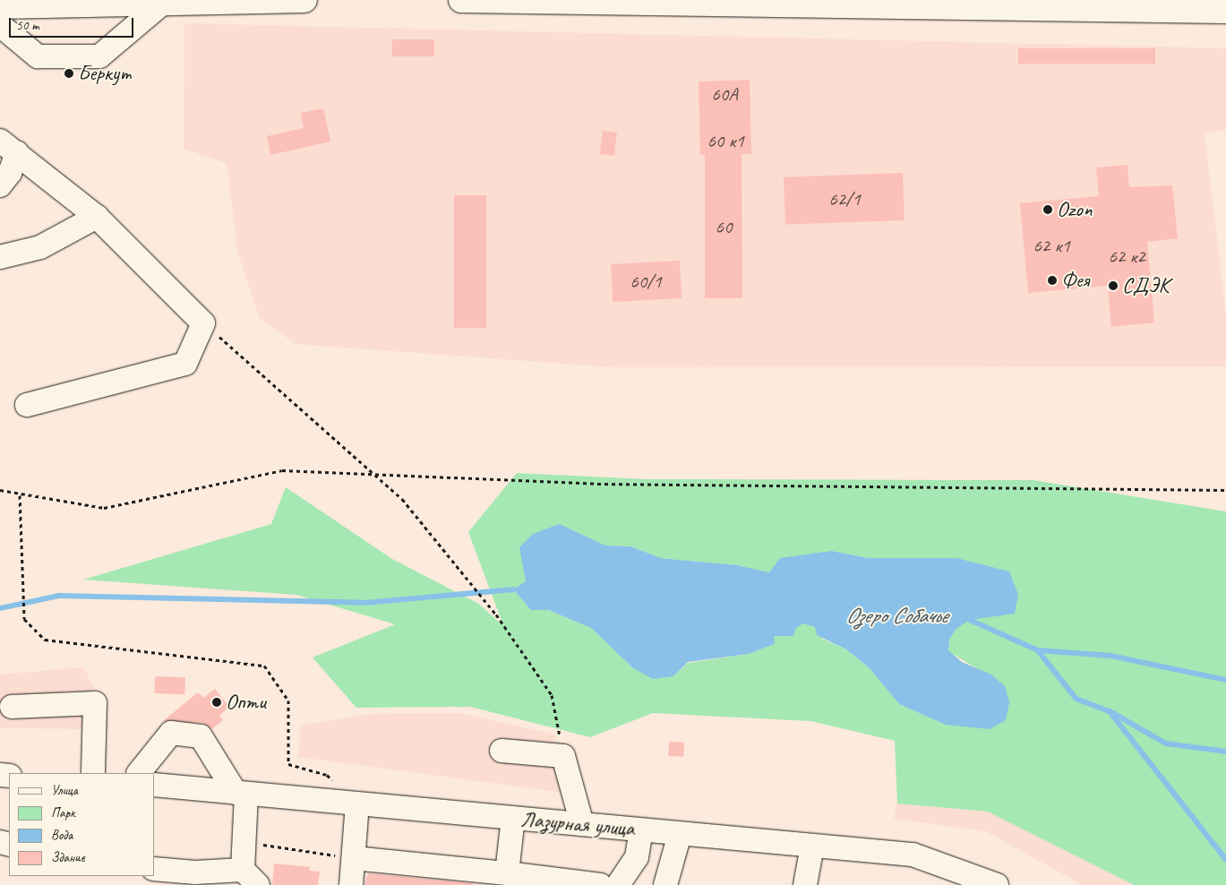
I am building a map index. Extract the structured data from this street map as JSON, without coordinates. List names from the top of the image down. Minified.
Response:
{"streets":{"street":["Лазурная улица"]},"water":["Озеро Собачье"],"places":["Беркут","Ozon","Фея","СДЭК","Опти"],"house_numbers":["60А","60 к1","62/1","60","62 к1","62 к2","60/1"],"legend":["Улица","Парк","Вода","Здание"],"scale_bar":"50 m"}
